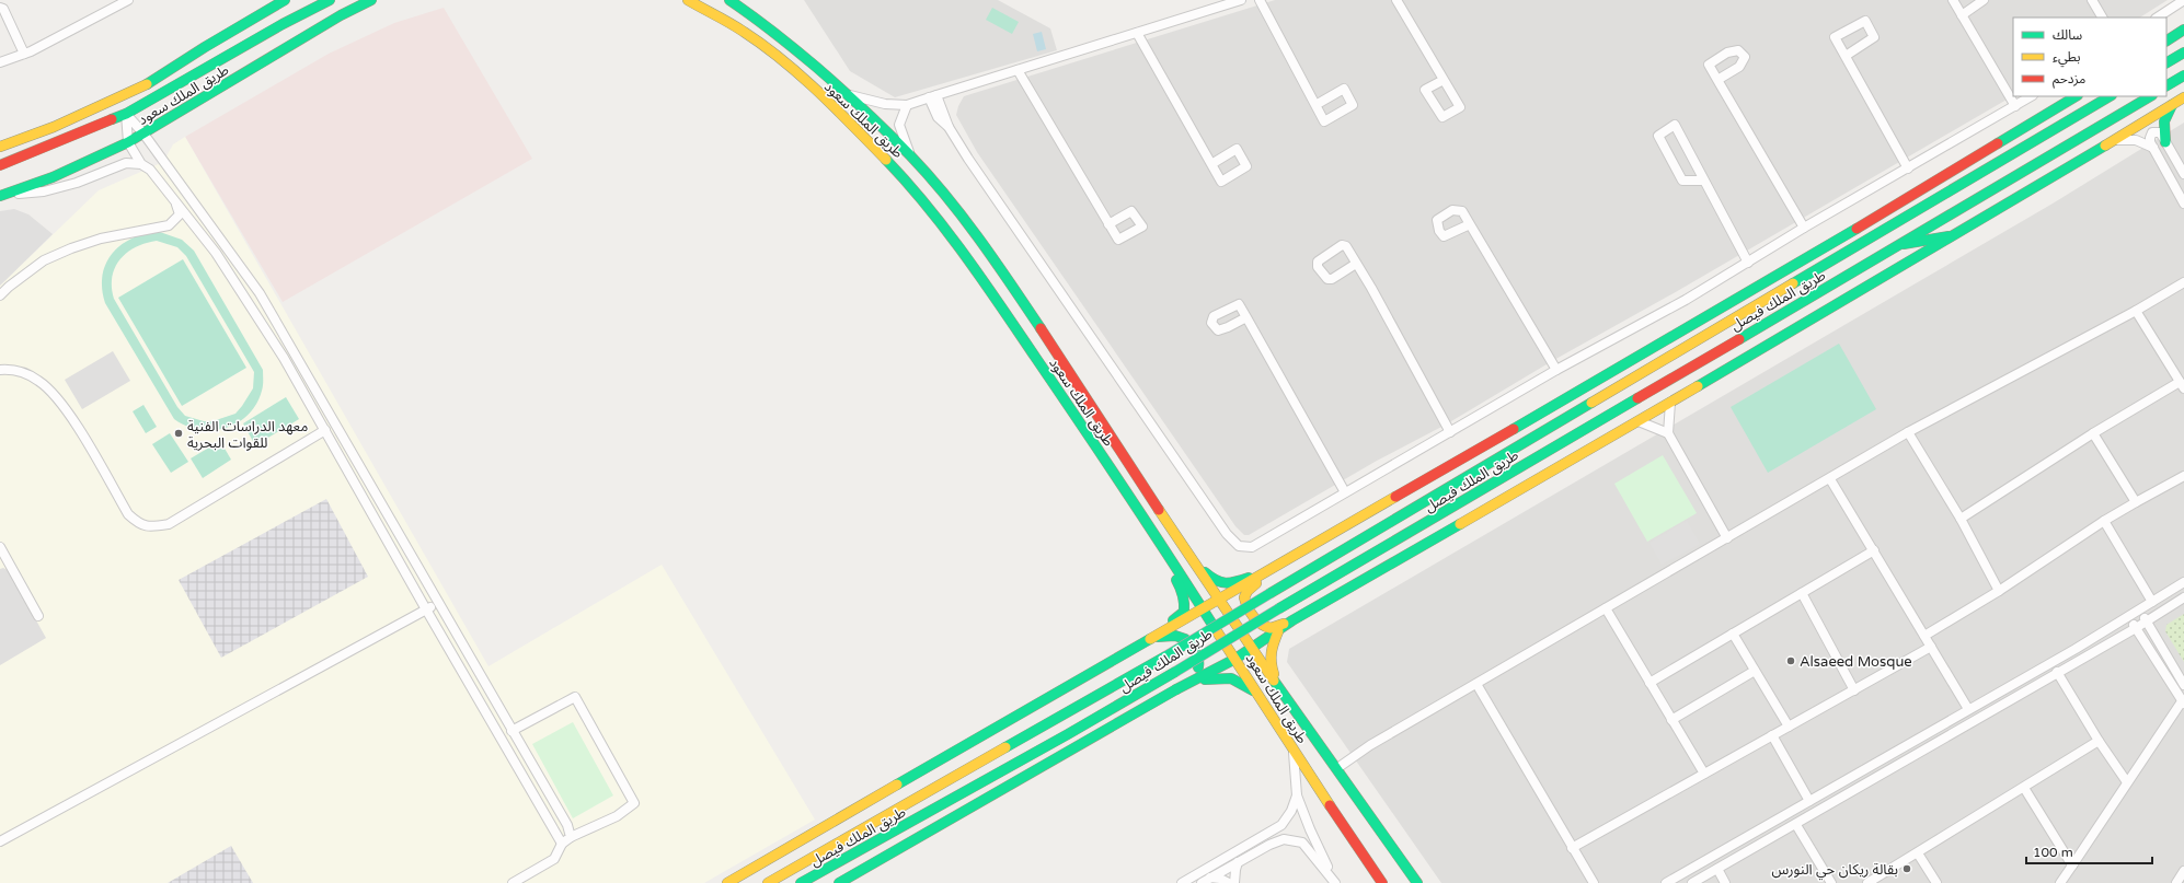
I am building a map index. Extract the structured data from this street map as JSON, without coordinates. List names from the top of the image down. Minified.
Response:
{"streets":{"main road":["طريق الملك سعود","طريق الملك فيصل"]},"places":["معهد الدراسات الفنية للقوات البحرية","Alsaeed Mosque","بقالة ريكان حي النورس"],"legend":["سالك","بطيء","مزدحم"],"scale_bar":"100 m"}
